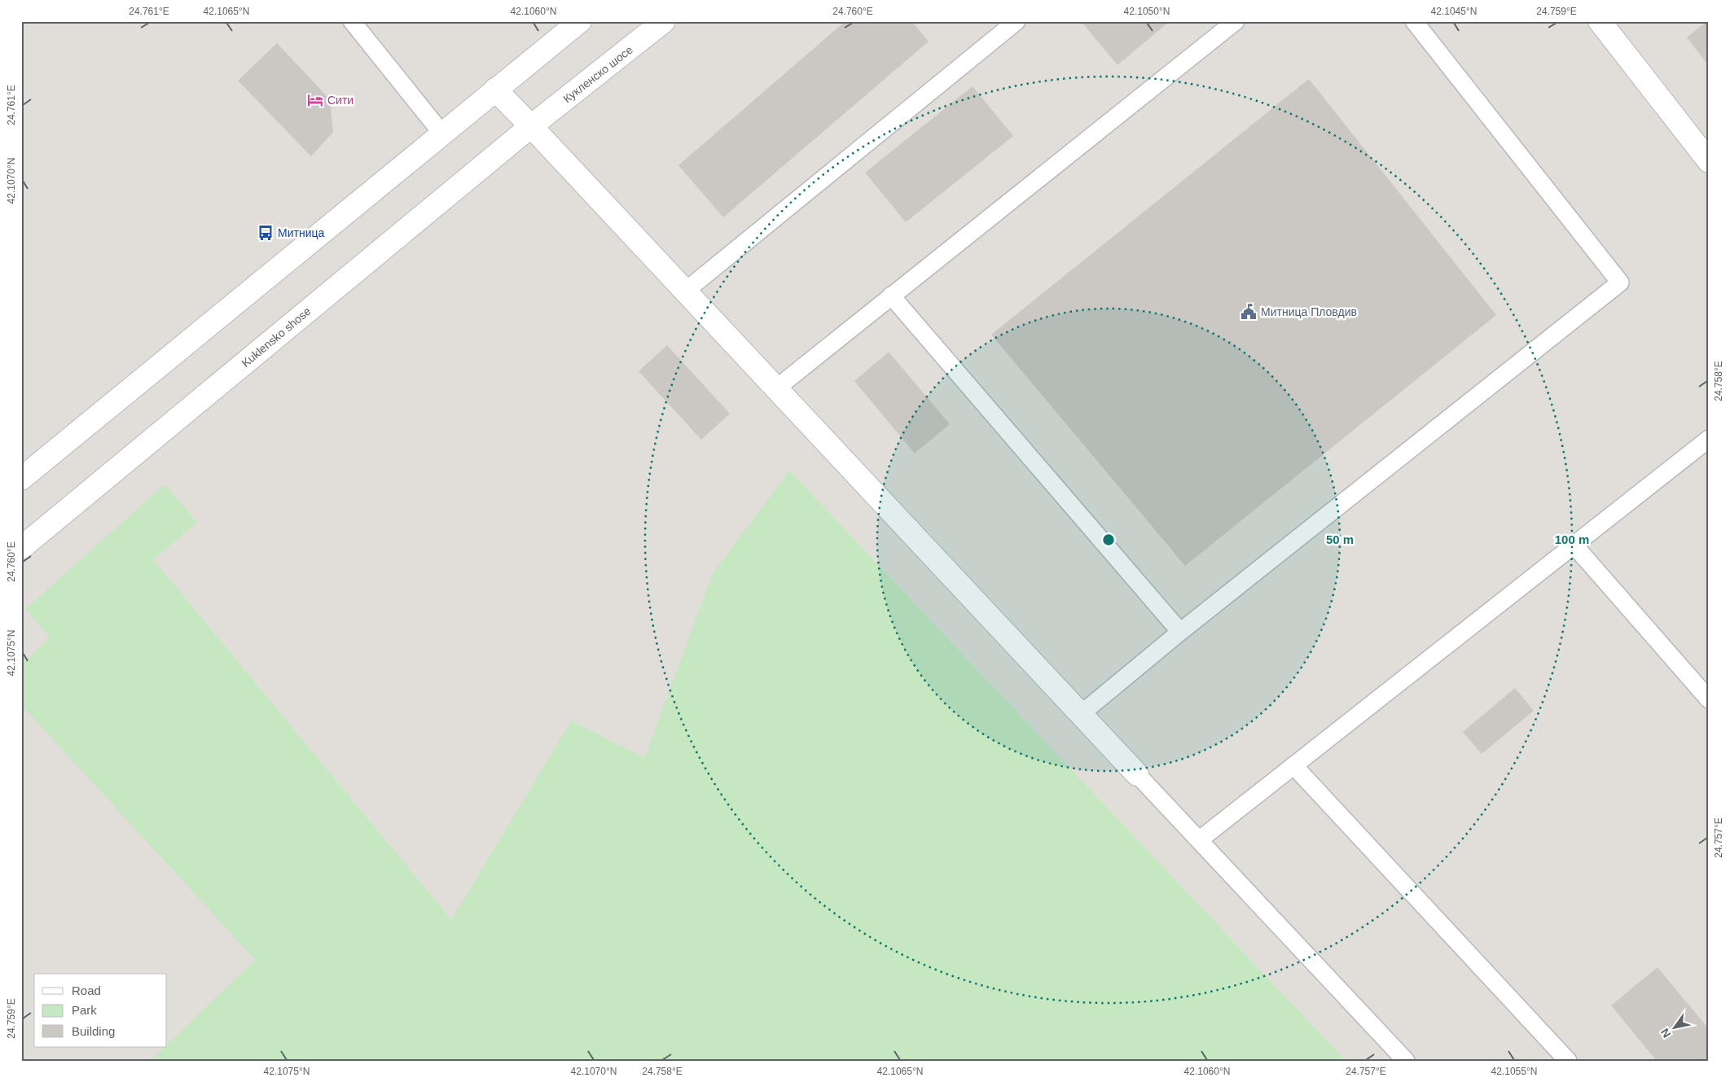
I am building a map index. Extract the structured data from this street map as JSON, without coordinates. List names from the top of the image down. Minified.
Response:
{"streets":{"main road":["Кукленско шосе","Kuklensko shose"]},"crossings":[["Кукленско шосе","Kuklensko shose"]],"places":{"hotel":["Сити"],"bus stop":["Митница"],"public building":["Митница Пловдив"]},"legend":["Road","Park","Building"],"north":"bottom left","coordinates":["24.761°E","42.1065°N","42.1060°N","24.760°E","42.1050°N","42.1045°N","24.759°E","42.1070°N","24.758°E","42.1075°N","24.757°E","42.1055°N"],"rings":["50 m","100 m"]}
